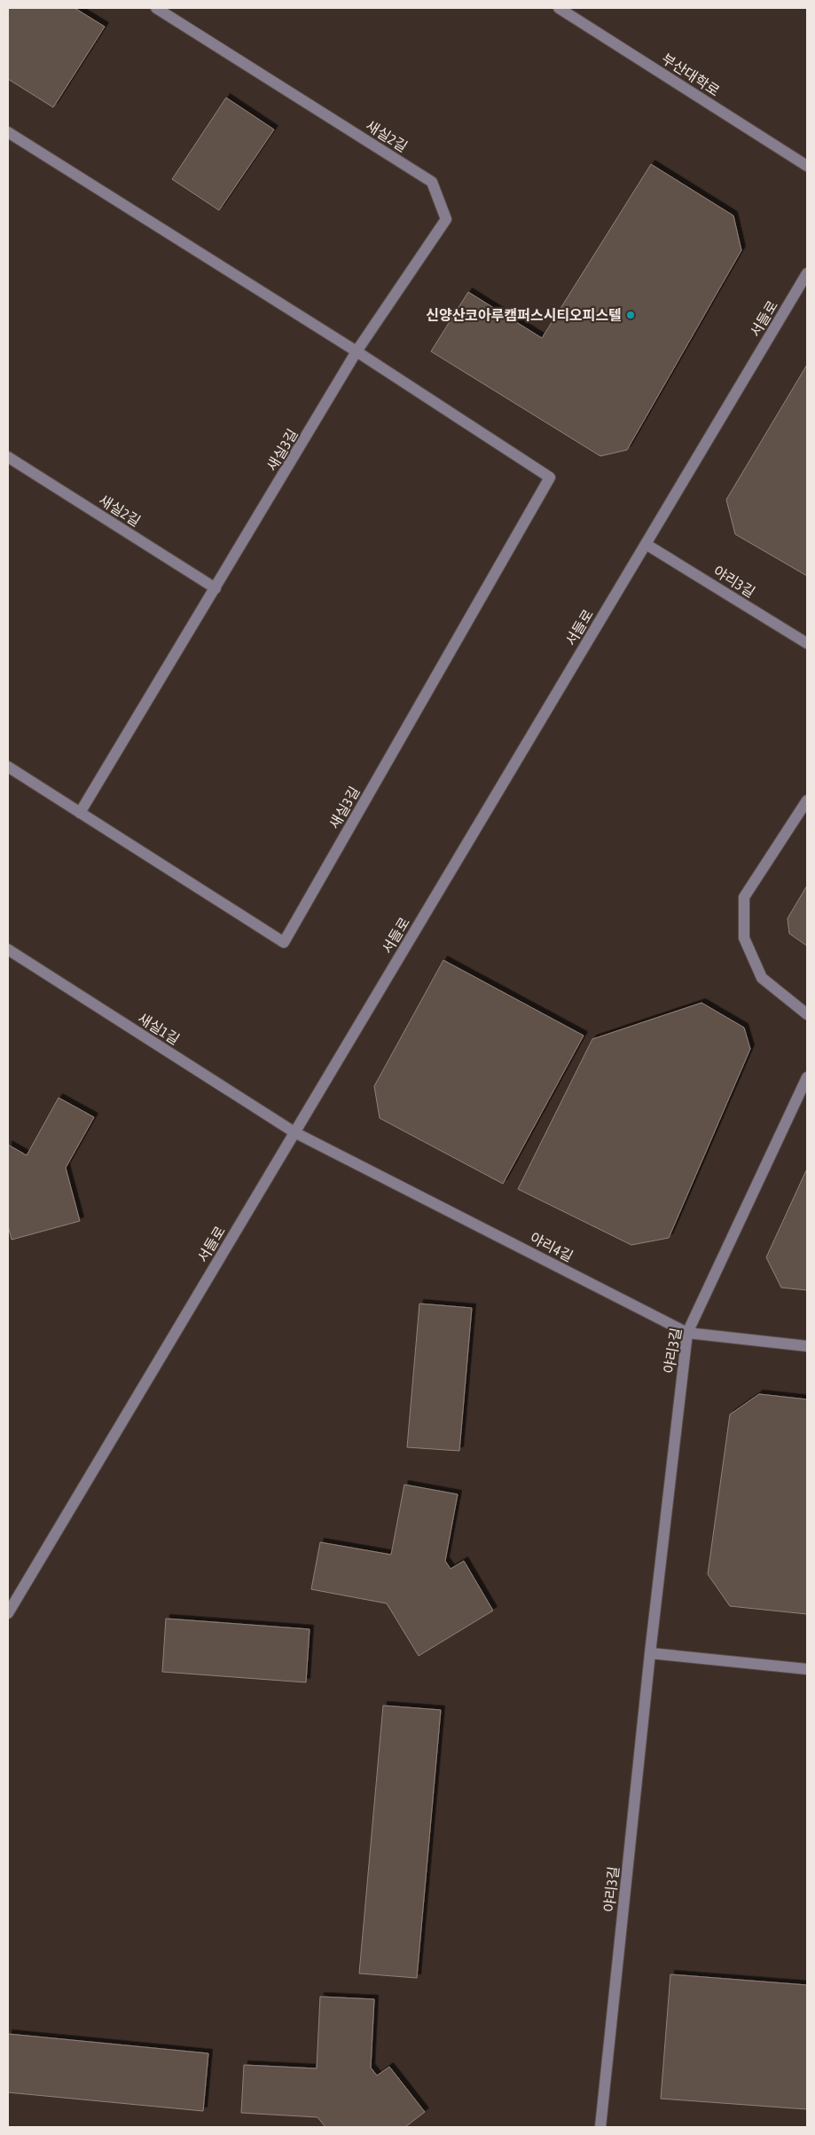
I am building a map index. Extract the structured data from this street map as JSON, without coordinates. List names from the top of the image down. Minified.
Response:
{"streets":{"street":["부산대학로","새실2길","서들로","새실3길","야리3길","새실1길","야리4길"]},"crossings":[["새실2길","새실3길"],["서들로","야리3길"],["서들로","새실1길"],["서들로","야리4길"],["야리3길","야리4길"],["새실1길","야리4길"]],"places":["신양산코아루캠퍼스시티오피스텔"]}
